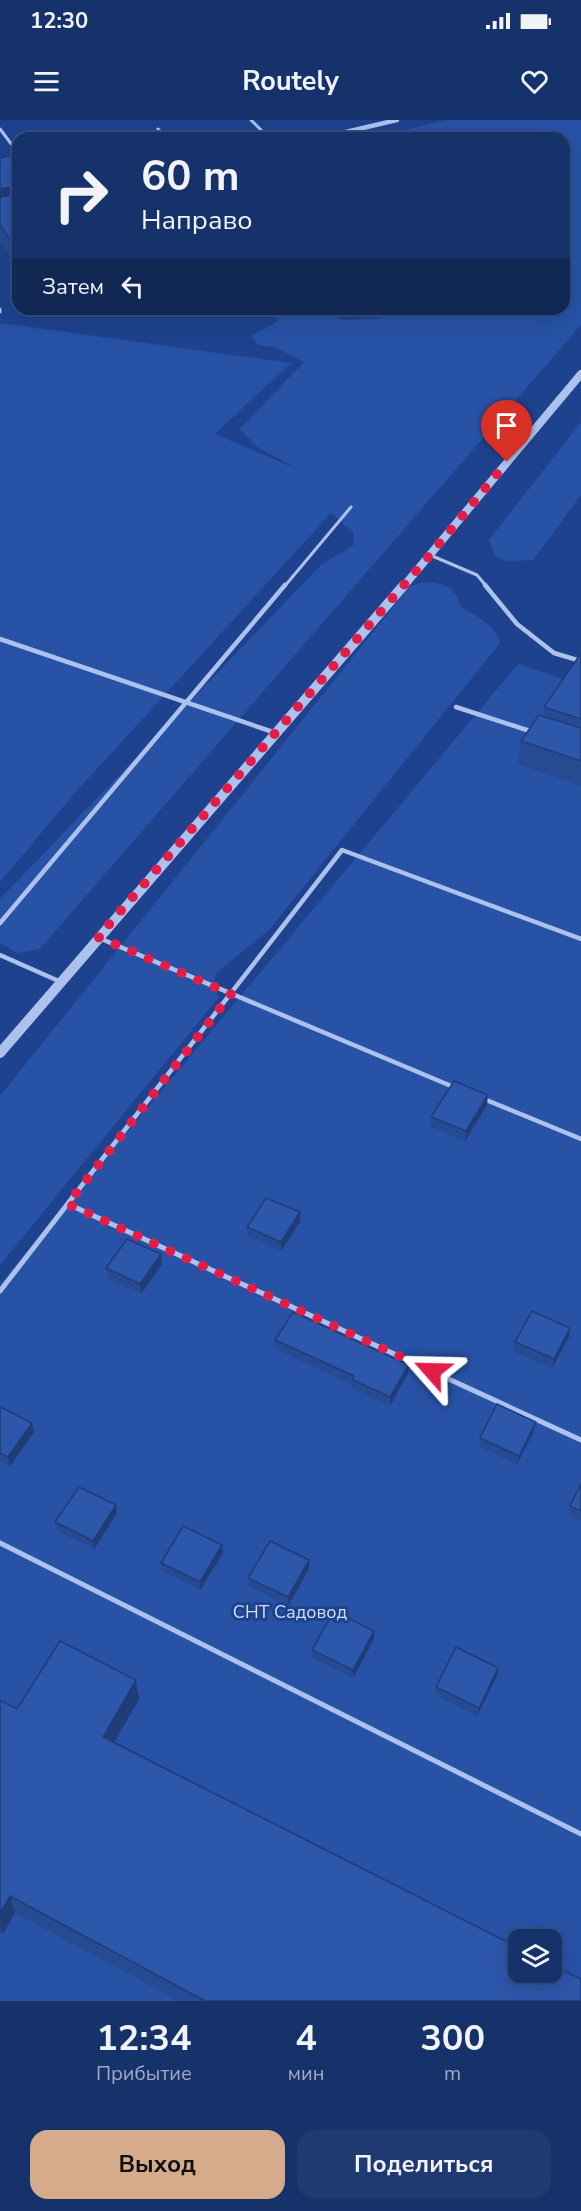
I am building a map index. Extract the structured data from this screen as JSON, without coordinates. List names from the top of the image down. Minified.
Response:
{"parks":["СНТ Садовод"],"page":{"status":"12:30","header":"Routely","turn":["60 m","Направо"],"then":"Затем","eta":["12:34","Прибытие","4","мин","300","m"],"buttons":["Выход","Поделиться"]}}
